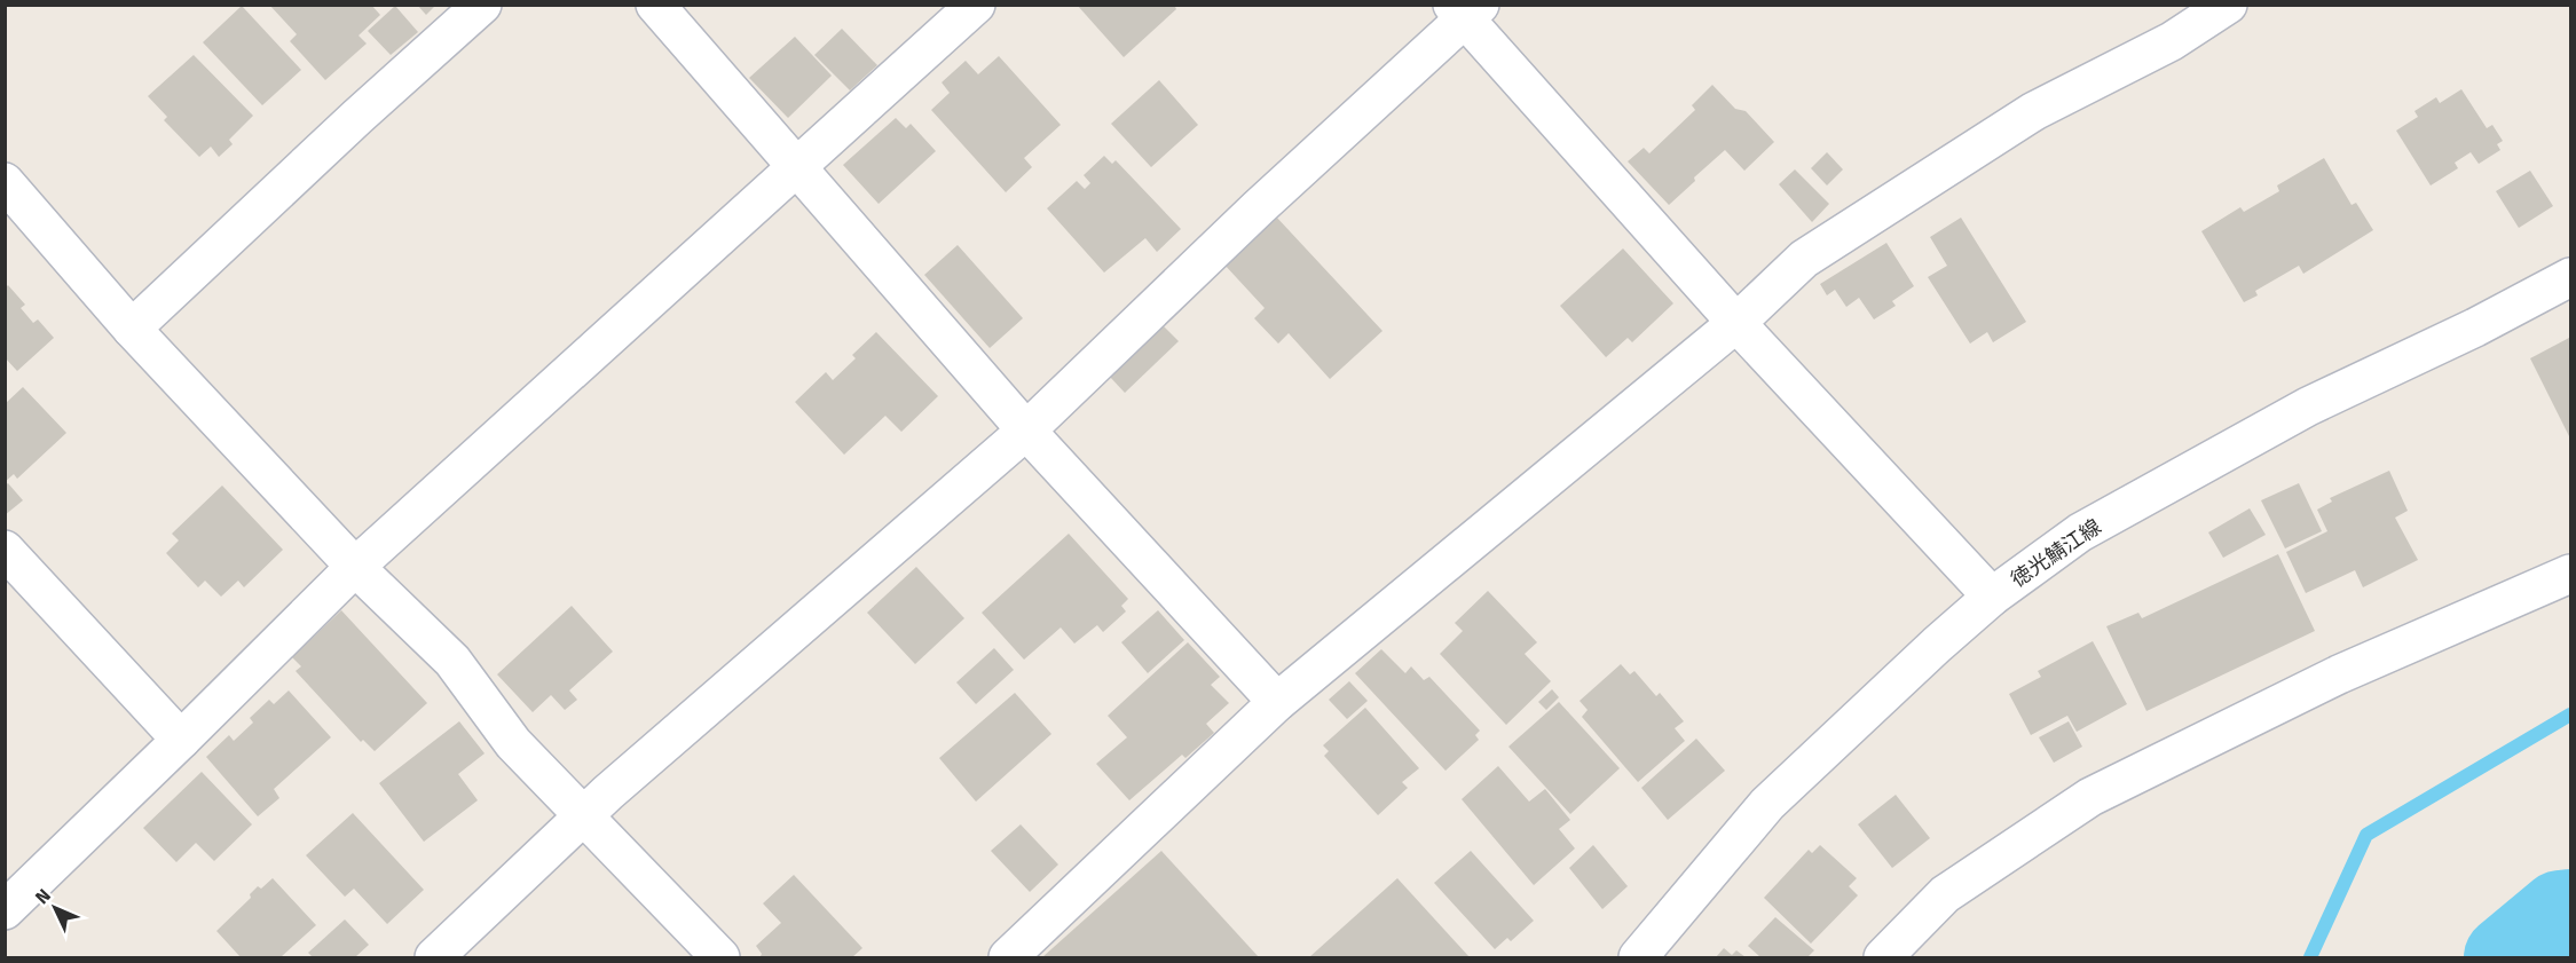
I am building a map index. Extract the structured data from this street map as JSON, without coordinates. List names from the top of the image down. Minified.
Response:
{"streets":{"street":["徳光鯖江線"]},"north":"top left"}
